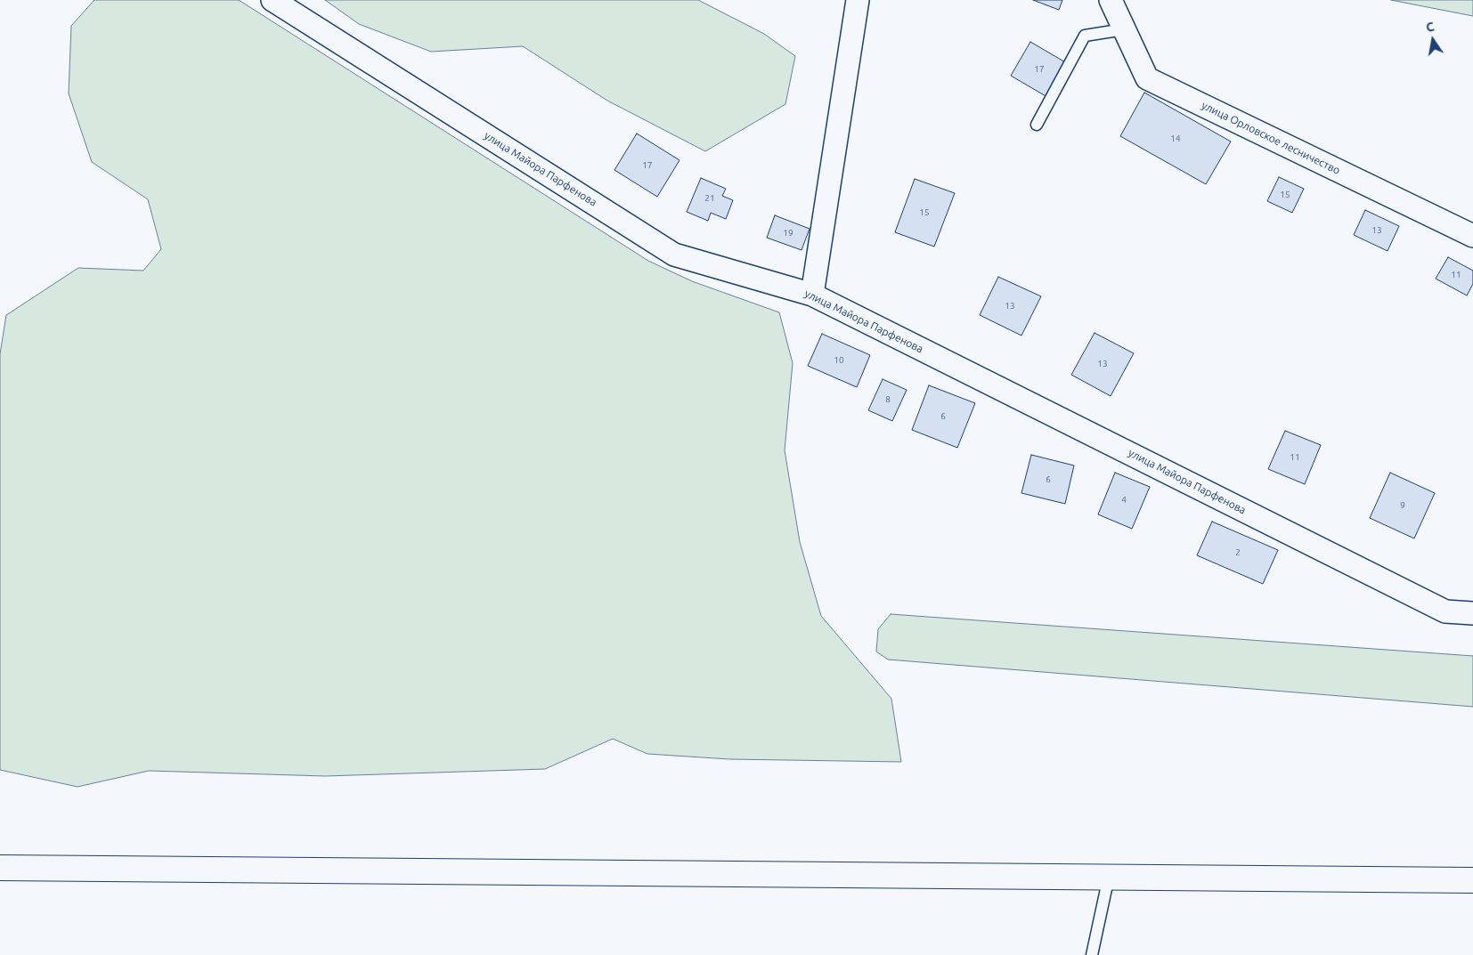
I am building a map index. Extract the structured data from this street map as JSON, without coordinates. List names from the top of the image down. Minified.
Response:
{"streets":{"street":["улица Орловское лесничество","улица Майора Парфенова"]},"house_numbers":["17","14","17","15","21","15","13","19","11","13","10","13","8","6","11","6","4","9","2"],"north":"top"}
